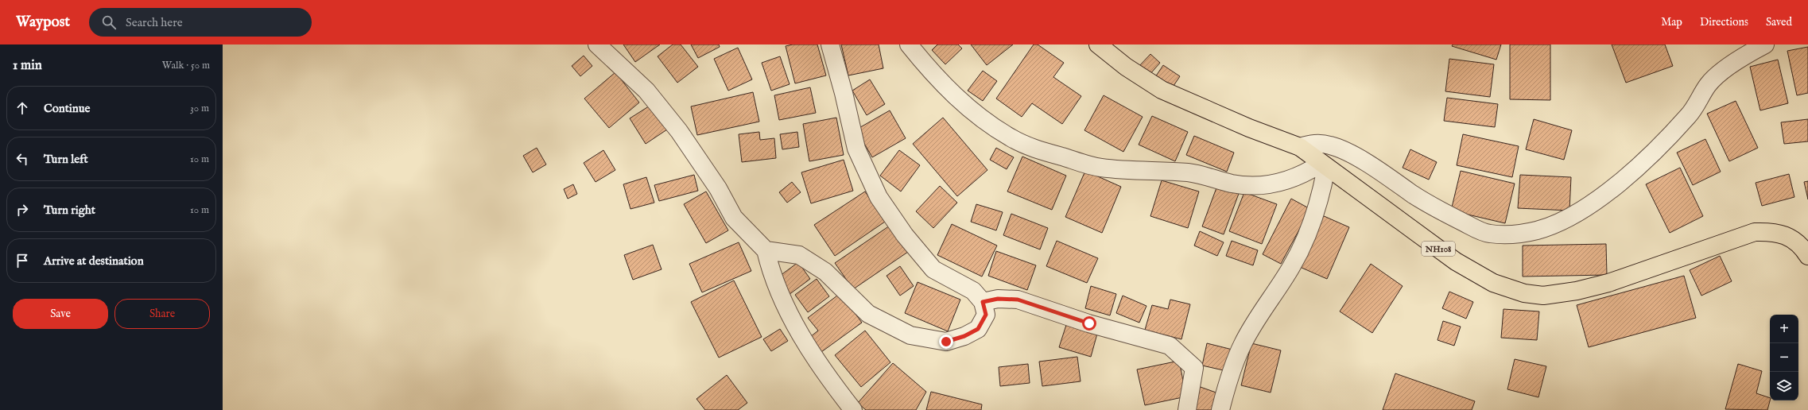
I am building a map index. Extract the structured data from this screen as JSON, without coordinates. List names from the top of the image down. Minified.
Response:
{"streets":{"highway":["NH108"]},"page":{"header":"Waypost","search":"Search here","nav":["Map","Directions","Saved"],"heading":["1 min","Walk · 50 m"],"list":[["Continue","30 m"],["Turn left","10 m"],["Turn right","10 m"],"Arrive at destination"],"buttons":["Save","Share"],"map_buttons":["+","−"]}}
